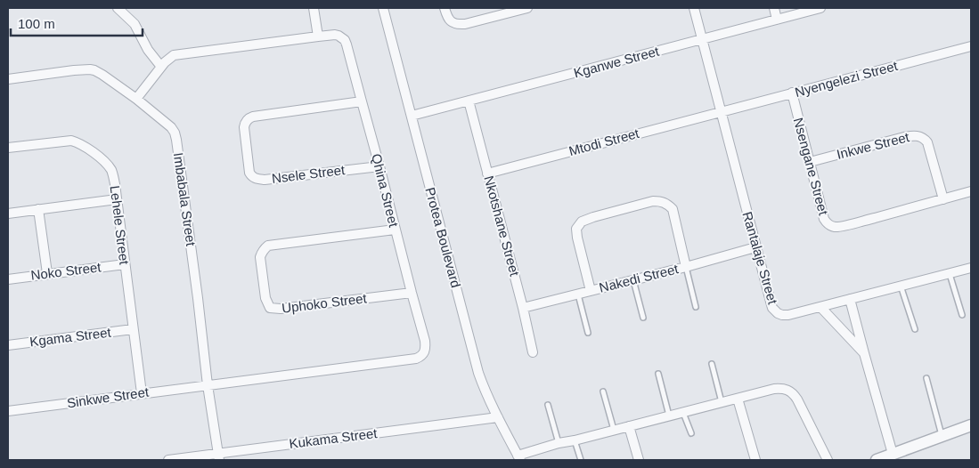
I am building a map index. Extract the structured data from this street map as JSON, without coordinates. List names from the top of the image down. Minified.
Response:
{"streets":{"street":["Kganwe Street","Nyengelezi Street","Mtodi Street","Inkwe Street","Nsengane Street","Nsele Street","Qhina Street","Imbabala Street","Lehele Street","Nkotshane Street","Protea Boulevard","Rantalaje Street","Noko Street","Nakedi Street","Uphoko Street","Kgama Street","Sinkwe Street","Kukama Street"]},"crossings":[["Kganwe Street","Nkotshane Street"],["Kganwe Street","Protea Boulevard"],["Kganwe Street","Rantalaje Street"],["Nyengelezi Street","Mtodi Street"],["Nyengelezi Street","Nsengane Street"],["Nyengelezi Street","Rantalaje Street"],["Mtodi Street","Nkotshane Street"],["Mtodi Street","Rantalaje Street"],["Inkwe Street","Nsengane Street"],["Nsele Street","Qhina Street"],["Qhina Street","Imbabala Street"],["Qhina Street","Uphoko Street"],["Qhina Street","Sinkwe Street"],["Imbabala Street","Sinkwe Street"],["Imbabala Street","Kukama Street"],["Lehele Street","Noko Street"],["Lehele Street","Kgama Street"],["Lehele Street","Sinkwe Street"],["Nkotshane Street","Nakedi Street"],["Protea Boulevard","Kukama Street"],["Rantalaje Street","Nakedi Street"]],"scale_bar":"100 m"}
